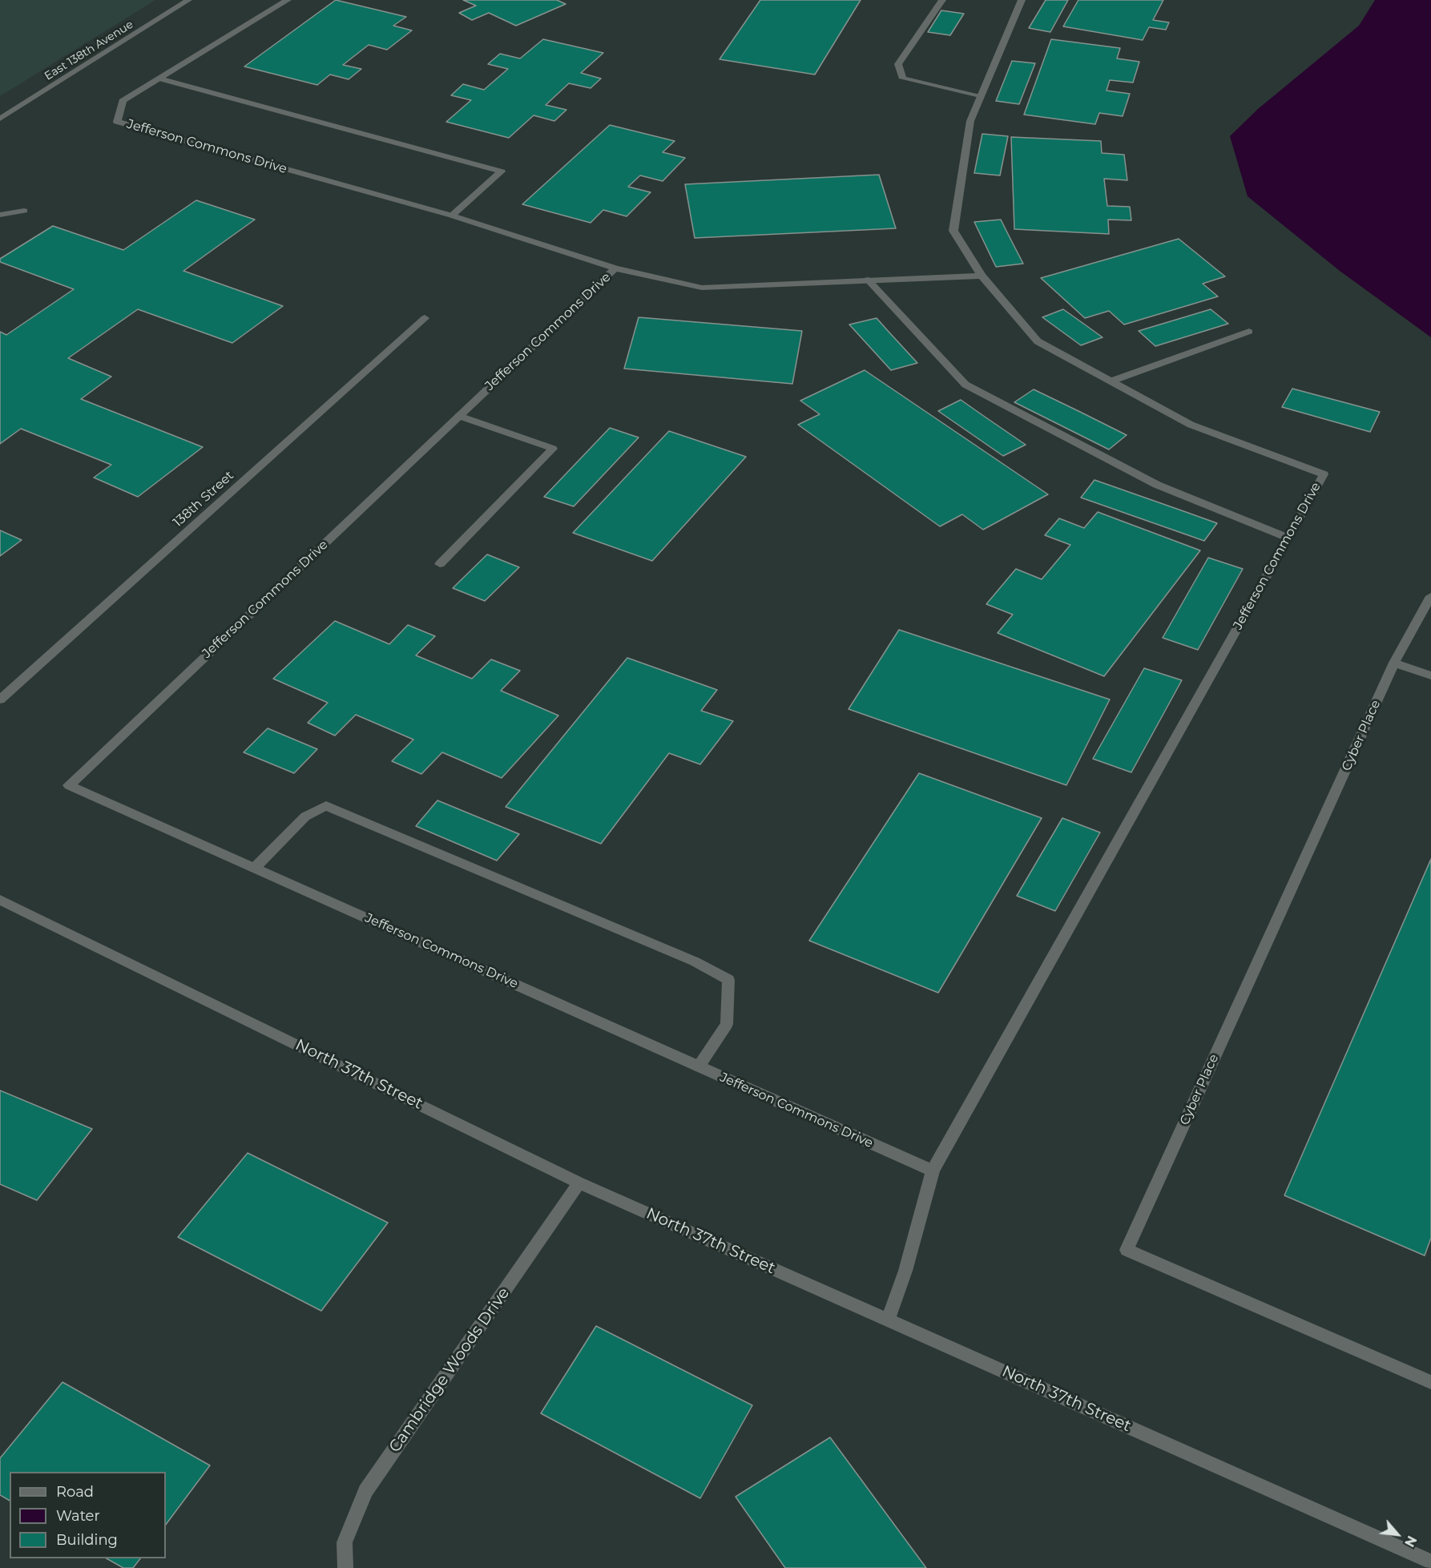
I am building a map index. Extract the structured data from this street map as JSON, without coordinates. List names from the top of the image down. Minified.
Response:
{"streets":{"street":["East 138th Avenue","Jefferson Commons Drive","138th Street","Cyber Place","North 37th Street","Cambridge Woods Drive"]},"crossings":[["Jefferson Commons Drive","North 37th Street"],["North 37th Street","Cambridge Woods Drive"]],"legend":["Road","Water","Building"],"north":"bottom right"}
